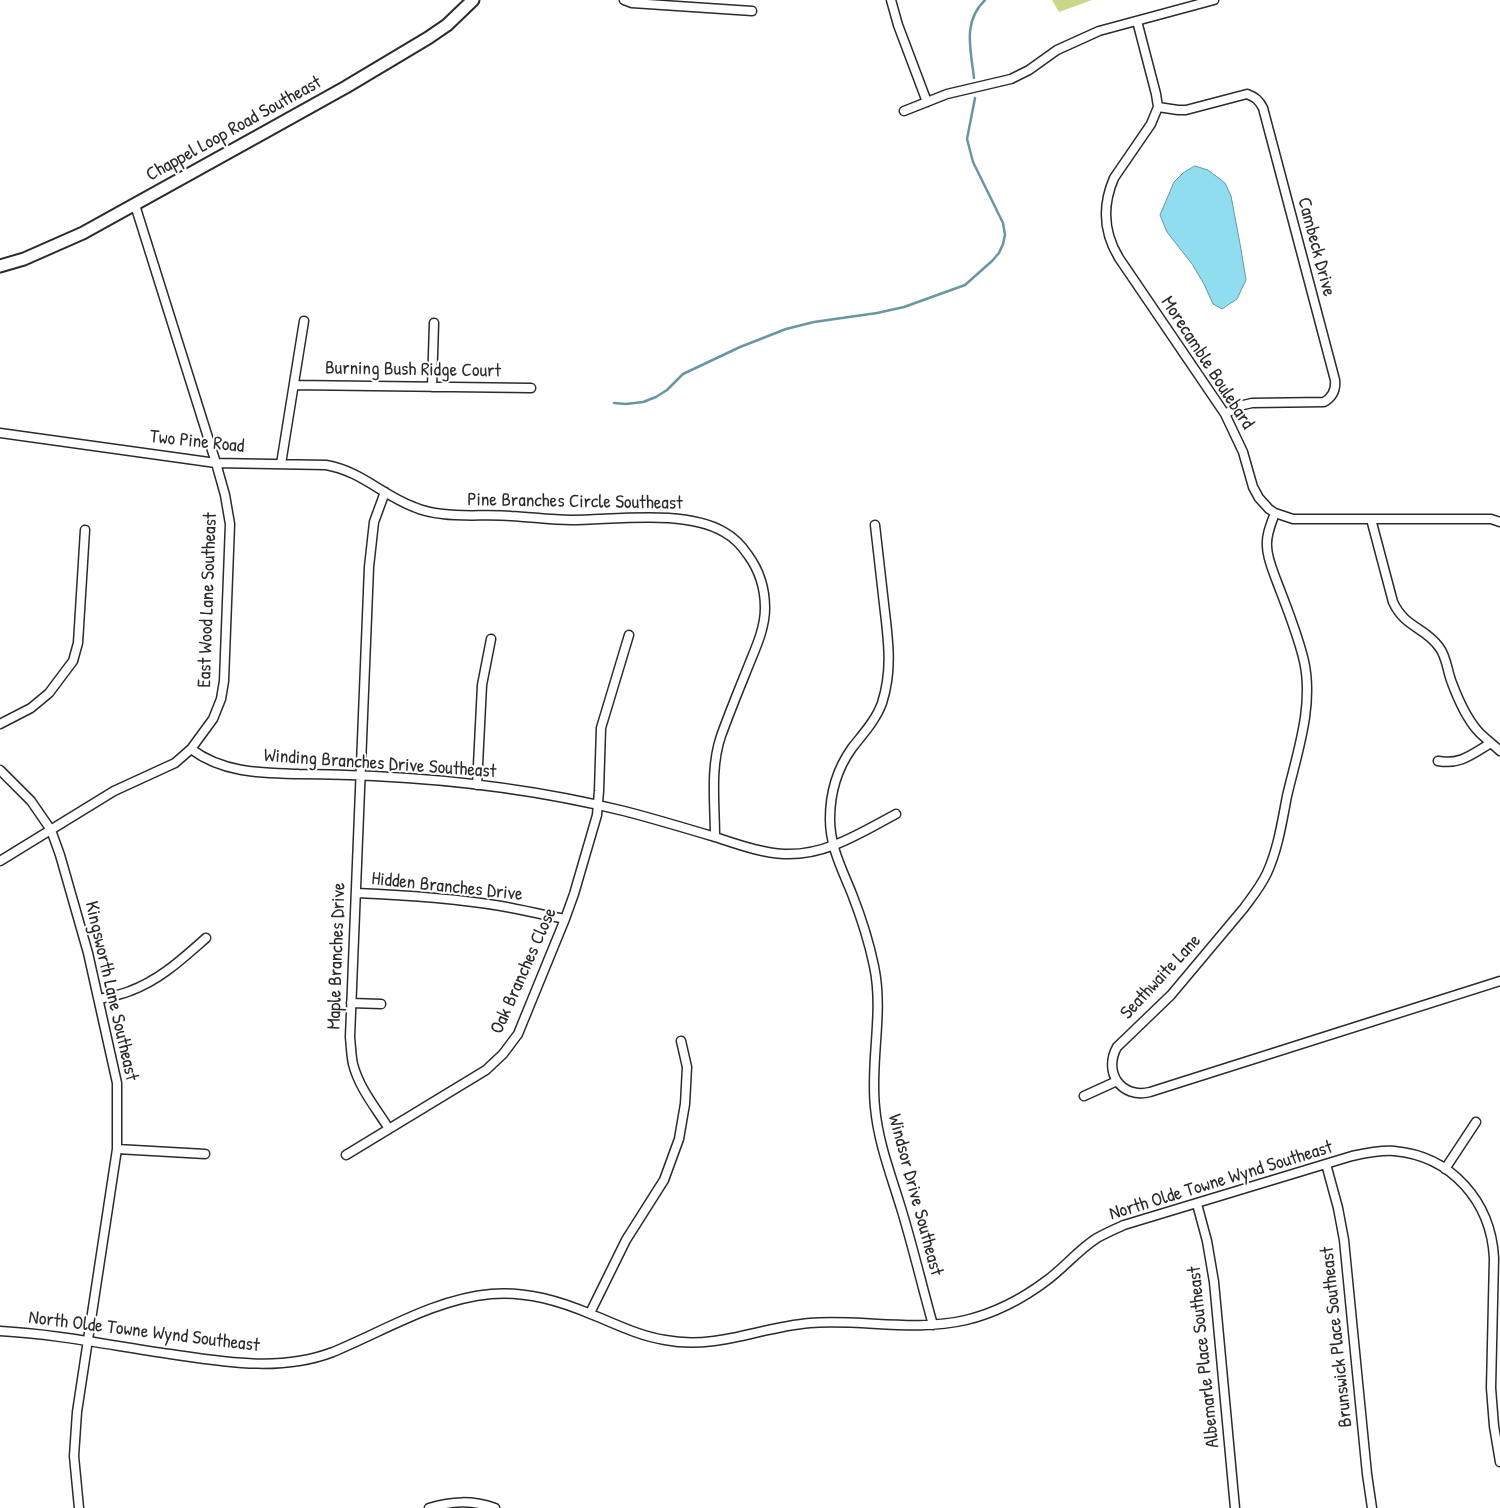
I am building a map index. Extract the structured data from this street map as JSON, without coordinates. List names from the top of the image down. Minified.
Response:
{"streets":{"street":["Chappel Loop Road Southeast","Cambeck Drive","Morecamble Boulebard","Burning Bush Ridge Court","Two Pine Road","Pine Branches Circle Southeast","East Wood Lane Southeast","Winding Branches Drive Southeast","Hidden Branches Drive","Maple Branches Drive","Oak Branches Close","Seathwaite Lane","Kingsworth Lane Southeast","North Olde Towne Wynd Southeast","Windsor Drive Southeast","Brunswick Place Southeast","Albemarle Place Southeast"]},"crossings":[["Chappel Loop Road Southeast","East Wood Lane Southeast"],["Cambeck Drive","Morecamble Boulebard"],["Morecamble Boulebard","Seathwaite Lane"],["Two Pine Road","Pine Branches Circle Southeast"],["Two Pine Road","East Wood Lane Southeast"],["Pine Branches Circle Southeast","Winding Branches Drive Southeast"],["East Wood Lane Southeast","Winding Branches Drive Southeast"],["East Wood Lane Southeast","Kingsworth Lane Southeast"],["Winding Branches Drive Southeast","Maple Branches Drive"],["Winding Branches Drive Southeast","Oak Branches Close"],["Winding Branches Drive Southeast","Windsor Drive Southeast"],["Hidden Branches Drive","Maple Branches Drive"],["Hidden Branches Drive","Oak Branches Close"],["Maple Branches Drive","Oak Branches Close"],["Kingsworth Lane Southeast","North Olde Towne Wynd Southeast"],["North Olde Towne Wynd Southeast","Windsor Drive Southeast"],["North Olde Towne Wynd Southeast","Brunswick Place Southeast"],["North Olde Towne Wynd Southeast","Albemarle Place Southeast"]]}
